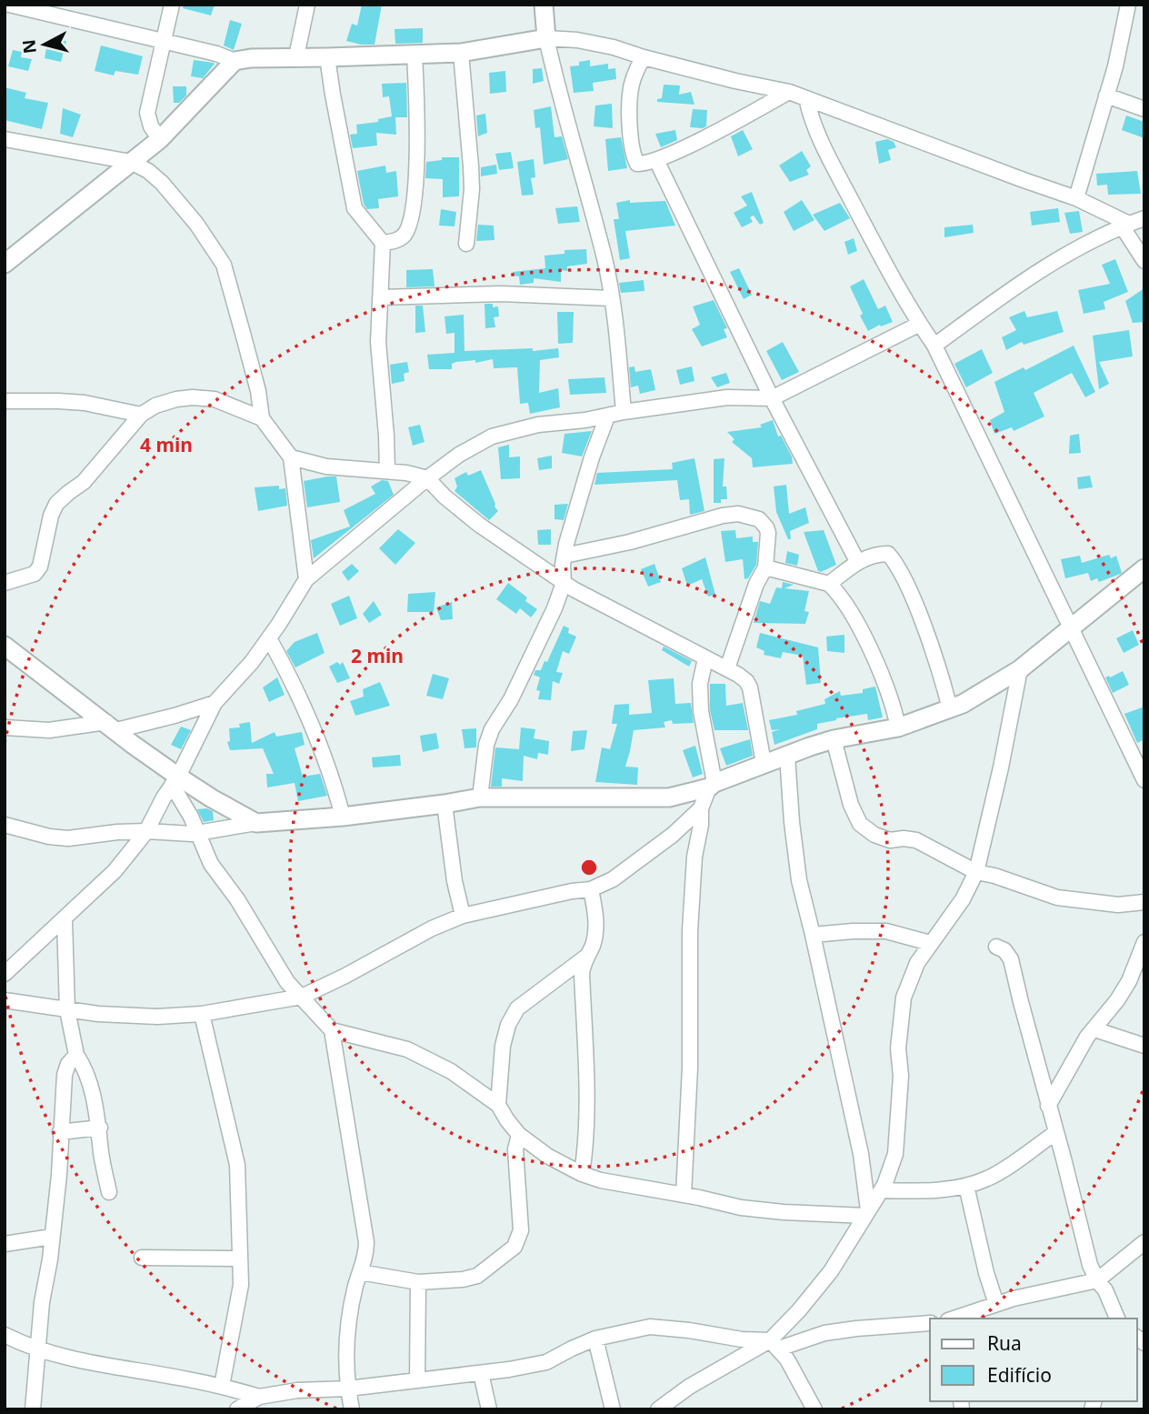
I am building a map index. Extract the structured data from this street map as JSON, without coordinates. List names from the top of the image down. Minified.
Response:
{"legend":["Rua","Edifício"],"north":"left","rings":["4 min","2 min"]}
